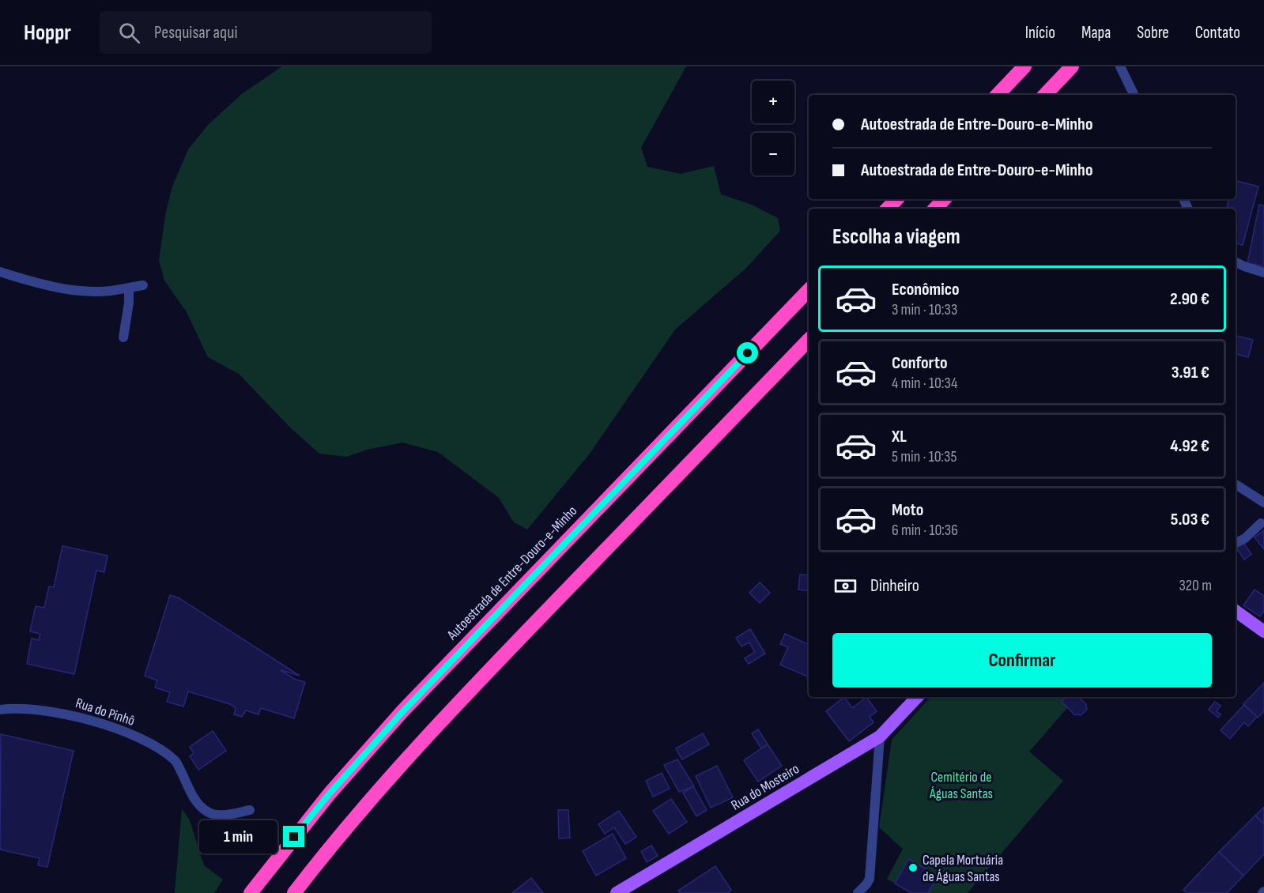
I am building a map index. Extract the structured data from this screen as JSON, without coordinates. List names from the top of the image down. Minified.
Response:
{"streets":{"highway":["Autoestrada de Entre-Douro-e-Minho"],"main road":["Rua do Mosteiro"],"street":["Rua do Pinhô"]},"parks":["Cemitério de Águas Santas"],"places":["Capela Mortuária de Águas Santas"],"page":{"header":"Hoppr","search":"Pesquisar aqui","nav":["Início","Mapa","Sobre","Contato"],"map_buttons":["+","−"],"banner":["Autoestrada de Entre-Douro-e-Minho","Autoestrada de Entre-Douro-e-Minho"],"heading":"Escolha a viagem","list":[{"name":"Econômico","note":"3 min · 10:33","value":"2.90 €"},{"name":"Conforto","note":"4 min · 10:34","value":"3.91 €"},{"name":"XL","note":"5 min · 10:35","value":"4.92 €"},{"name":"Moto","note":"6 min · 10:36","value":"5.03 €"}],"pay":["Dinheiro","320 m"],"buttons":"Confirmar","bubble":"1 min"}}
